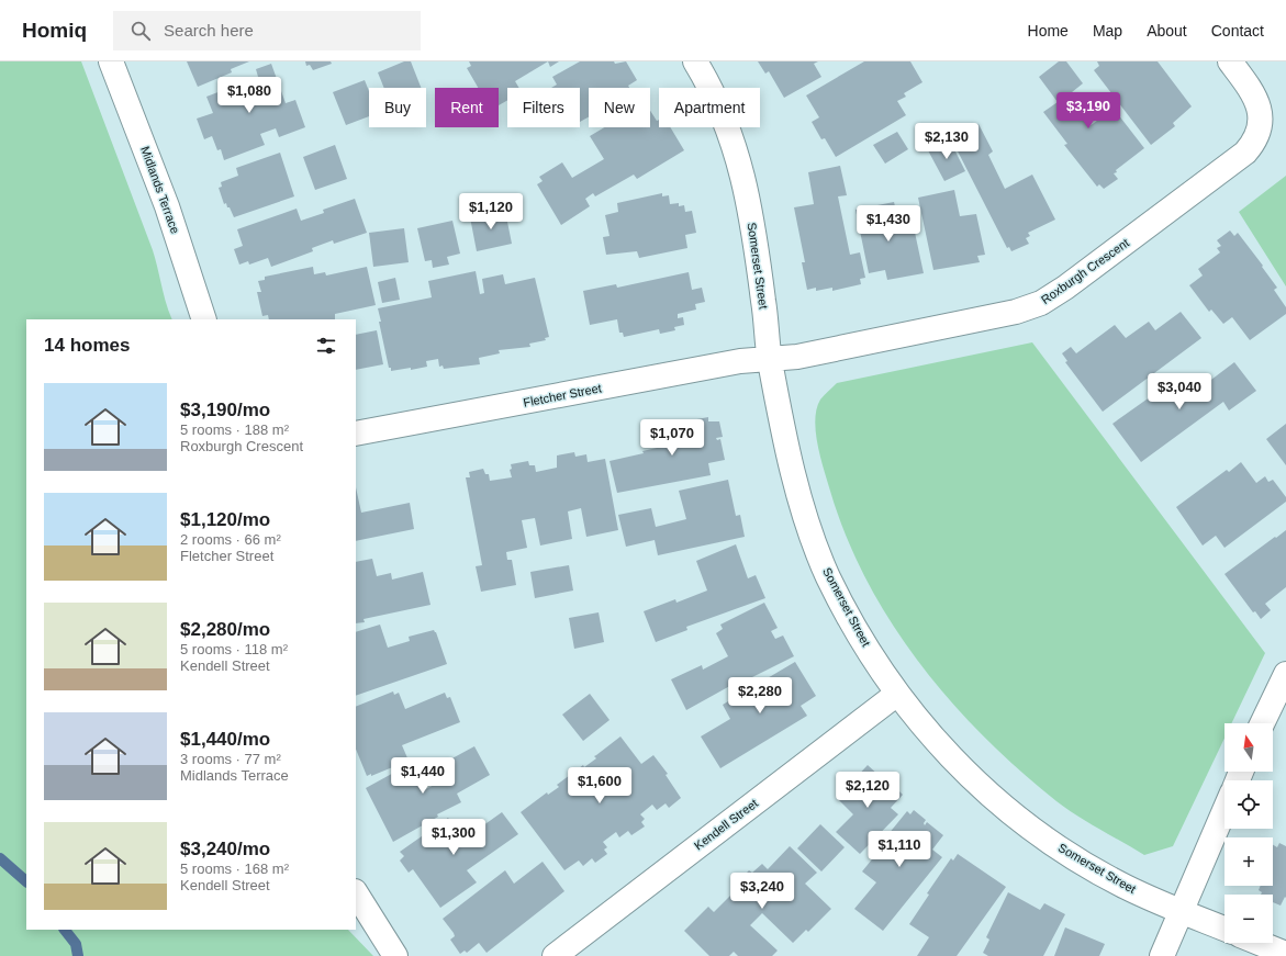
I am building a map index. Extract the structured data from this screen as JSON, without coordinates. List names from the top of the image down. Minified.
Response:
{"streets":{"street":["Midlands Terrace","Somerset Street","Roxburgh Crescent","Fletcher Street","Kendell Street"]},"crossings":[["Somerset Street","Roxburgh Crescent"],["Somerset Street","Fletcher Street"],["Somerset Street","Kendell Street"],["Roxburgh Crescent","Fletcher Street"]],"north":"top","page":{"header":"Homiq","search":"Search here","nav":["Home","Map","About","Contact"],"price":["$1,080","$3,190","$2,130","$1,120","$1,430","$3,040","$1,070","$2,280","$1,440","$1,600","$2,120","$1,300","$1,110","$3,240"],"chip":["Buy","Rent","Filters","New","Apartment"],"heading":"14 homes","list":[{"name":"$3,190/mo","note":"5 rooms · 188 m² · Roxburgh Crescent"},{"name":"$1,120/mo","note":"2 rooms · 66 m² · Fletcher Street"},{"name":"$2,280/mo","note":"5 rooms · 118 m² · Kendell Street"},{"name":"$1,440/mo","note":"3 rooms · 77 m² · Midlands Terrace"},{"name":"$3,240/mo","note":"5 rooms · 168 m² · Kendell Street"}],"map_buttons":["+","−"]}}
